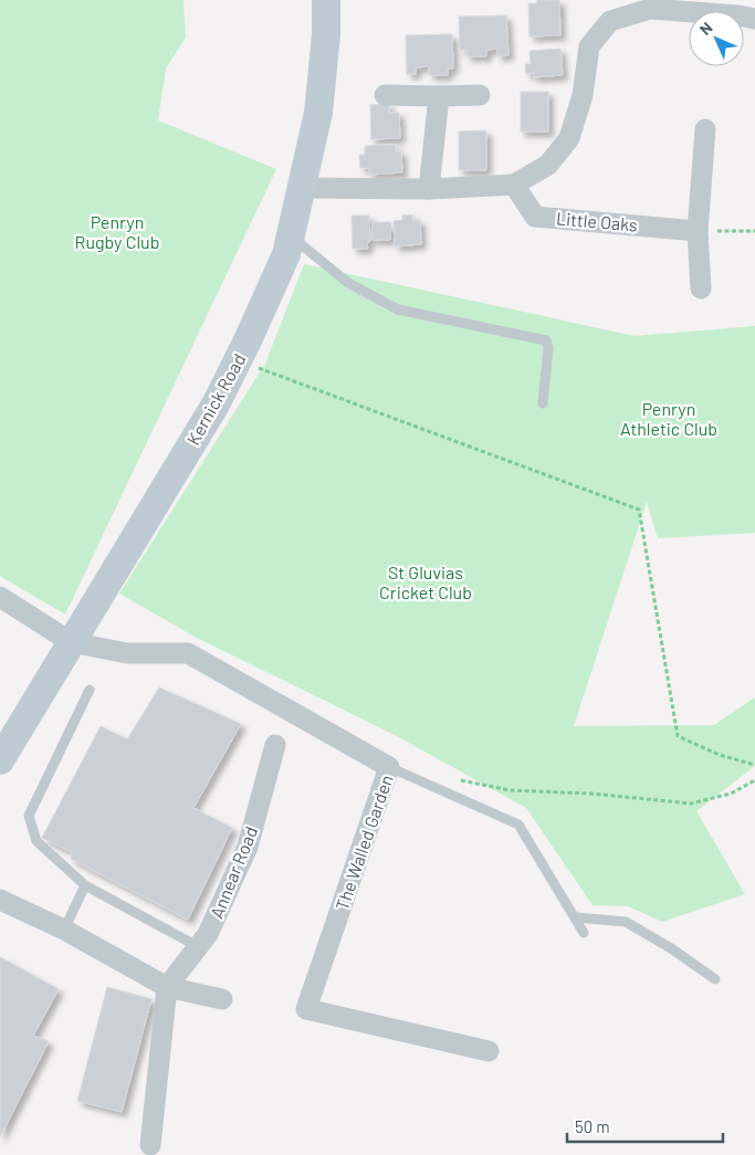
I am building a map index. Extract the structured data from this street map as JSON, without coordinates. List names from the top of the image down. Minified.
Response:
{"streets":{"street":["Little Oaks","Kernick Road","The Walled Garden","Annear Road"]},"crossings":[["Kernick Road","The Walled Garden"]],"parks":["Penryn Rugby Club","Penryn Athletic Club","St Gluvias Cricket Club"],"scale_bar":"50 m","north":"top left"}
